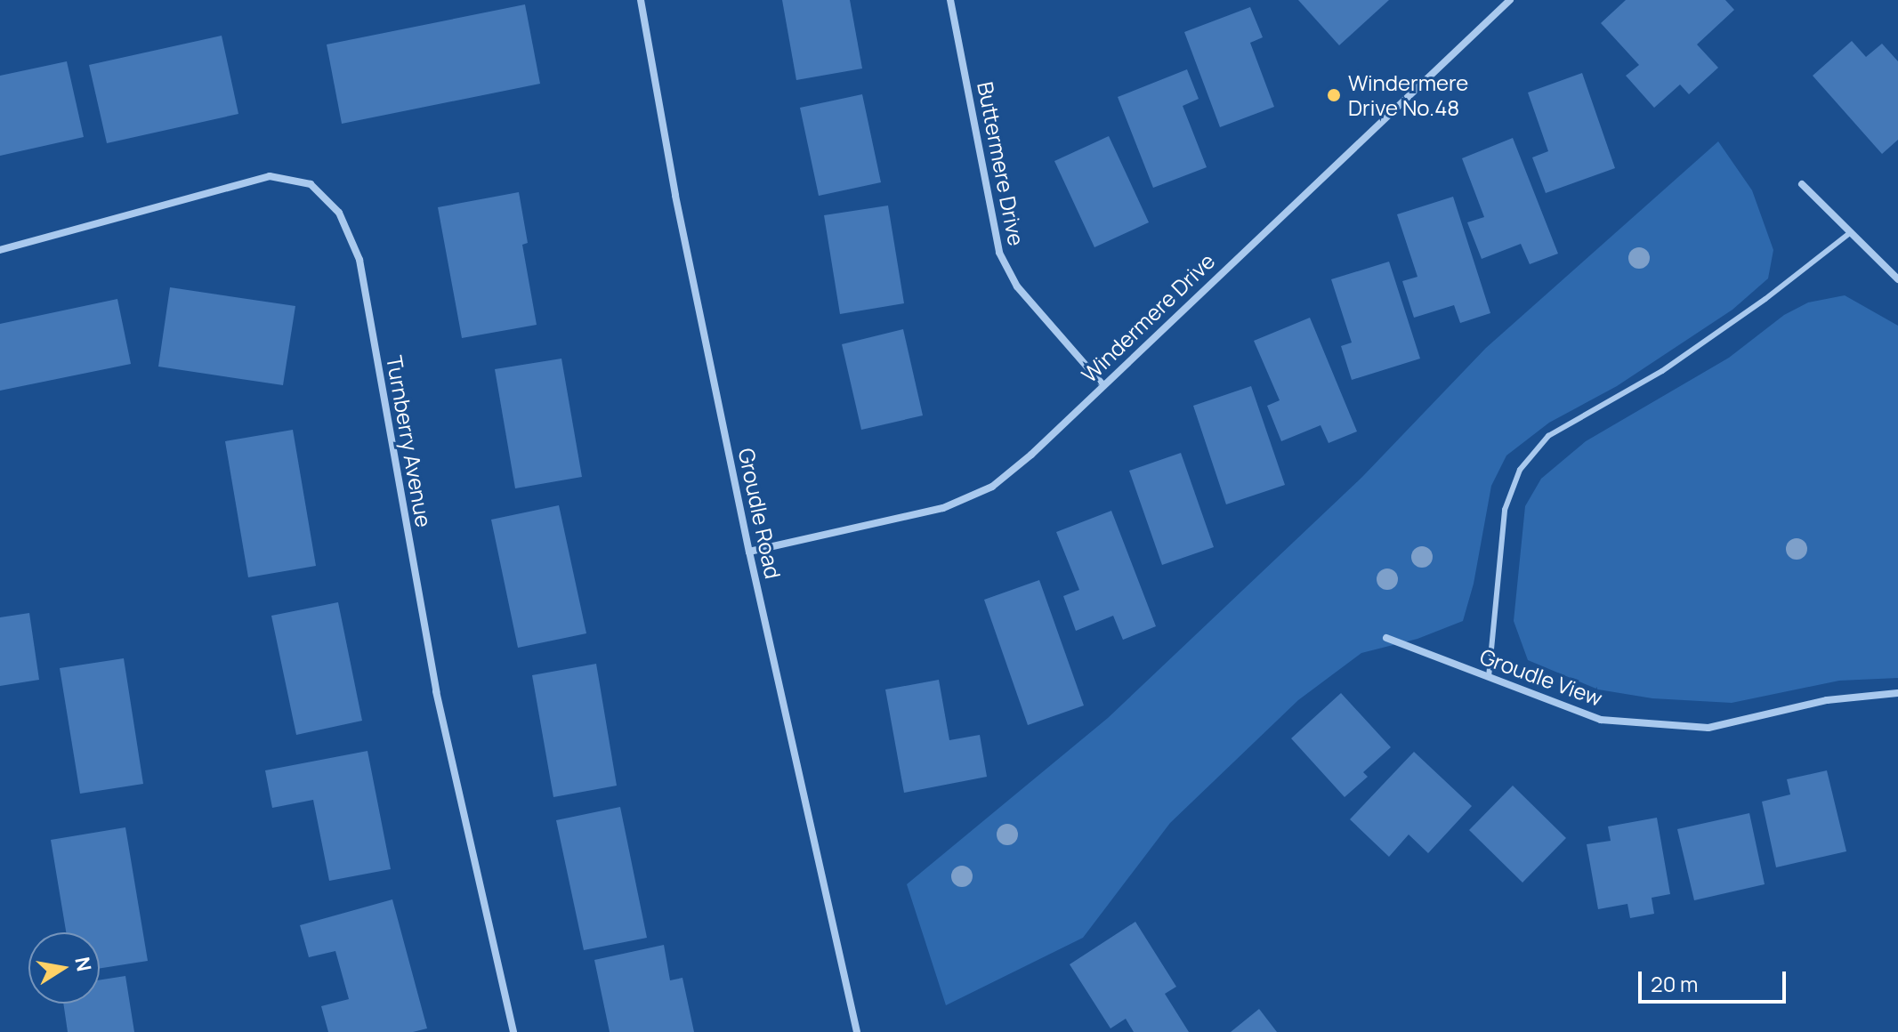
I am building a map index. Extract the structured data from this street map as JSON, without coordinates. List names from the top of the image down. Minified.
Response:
{"streets":{"street":["Buttermere Drive","Windermere Drive","Turnberry Avenue","Groudle Road","Groudle View"]},"crossings":[["Buttermere Drive","Windermere Drive"],["Windermere Drive","Groudle Road"]],"places":["Windermere Drive No.48"],"scale_bar":"20 m","north":"right"}
